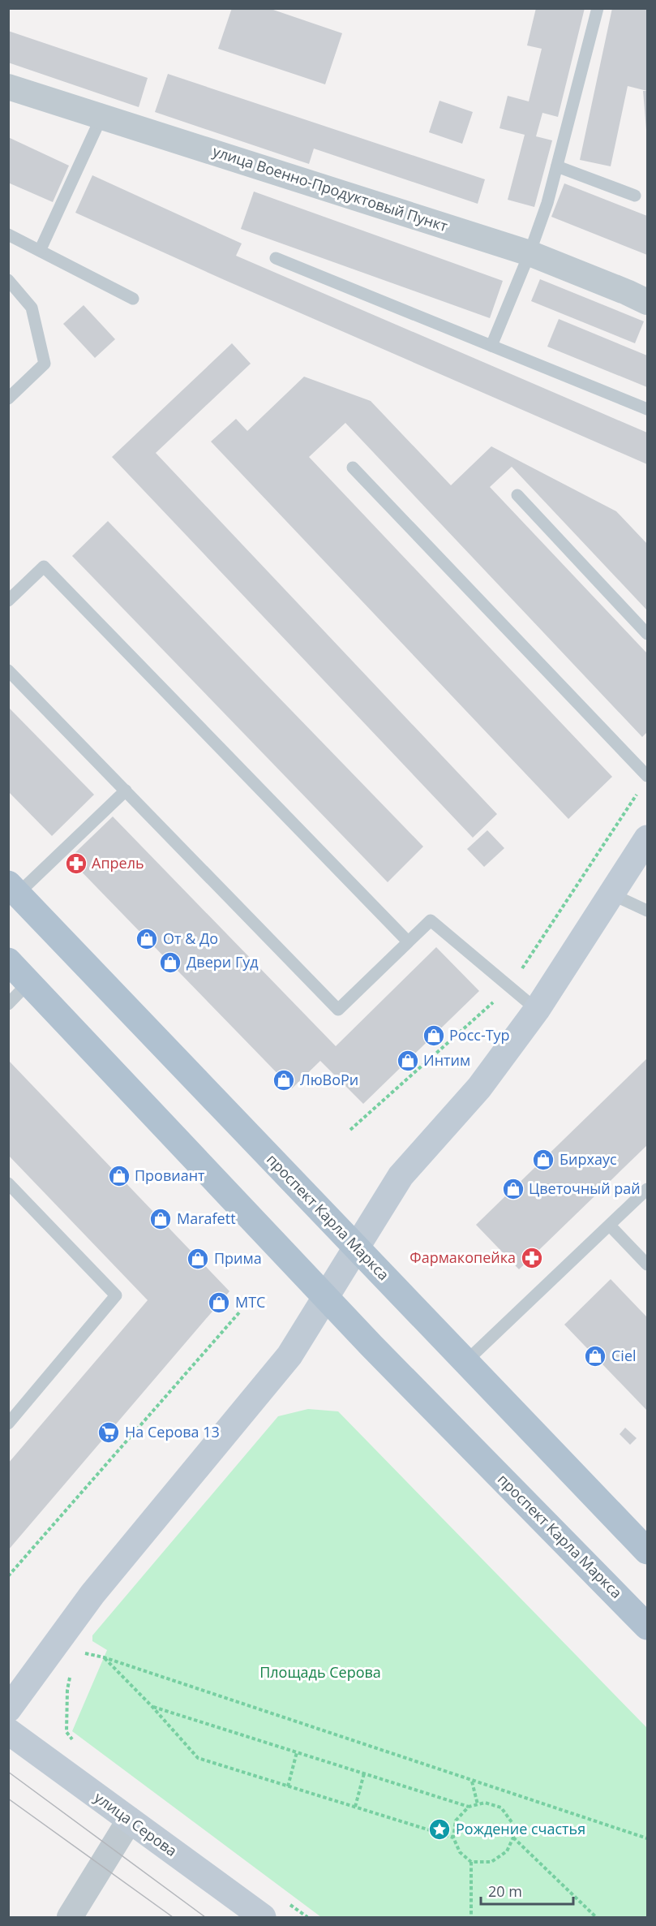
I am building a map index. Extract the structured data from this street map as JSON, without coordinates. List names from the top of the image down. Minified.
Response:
{"streets":{"main road":["проспект Карла Маркса"],"street":["улица Военно-Продуктовый Пункт","улица Серова"]},"parks":["Площадь Серова"],"places":{"pharmacy":["Апрель","Фармакопейка"],"shop":["От & До","Двери Гуд","Росс-Тур","Интим","ЛюВоРи","Бирхаус","Провиант","Цветочный рай","Marafett","Прима","МТС","Ciel"],"supermarket":["На Серова 13"],"place":["Рождение счастья"]},"scale_bar":"20 m"}
